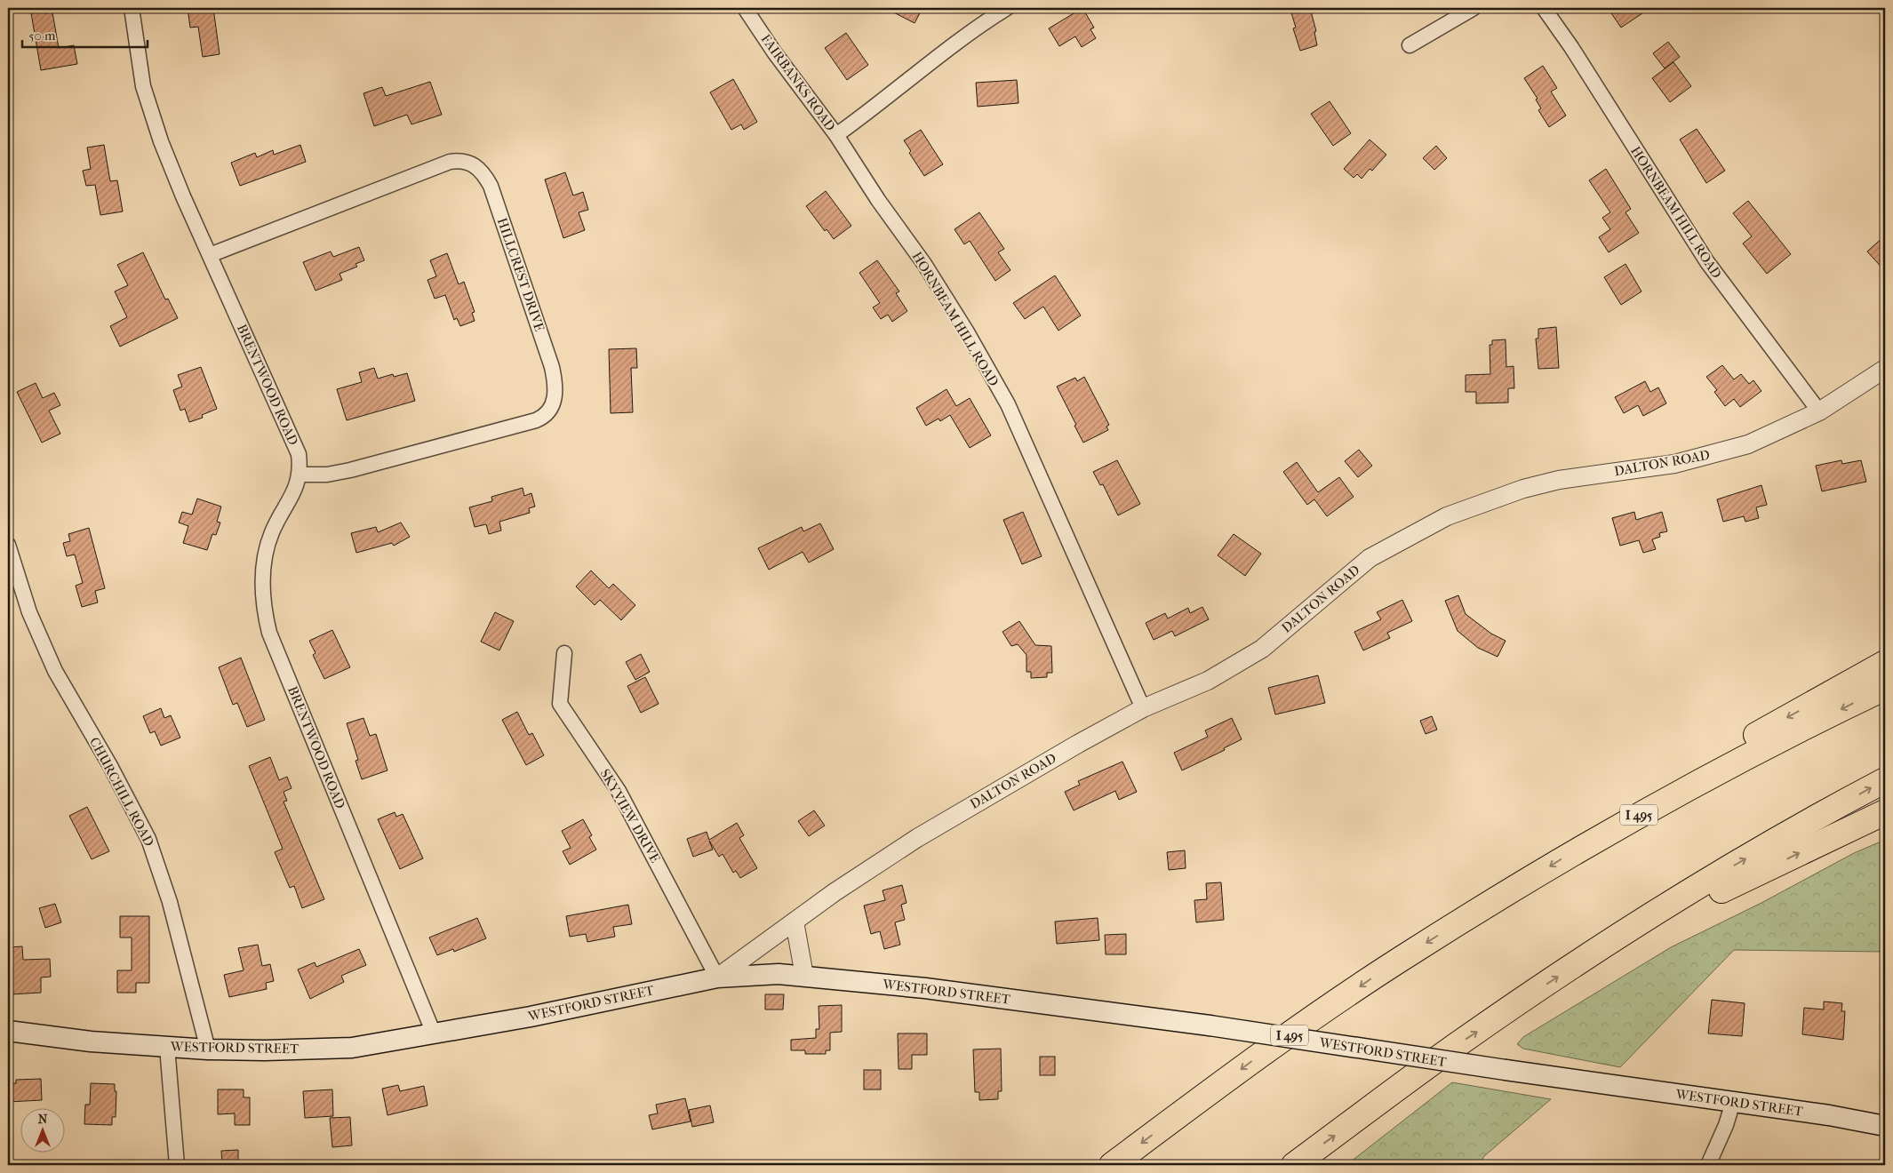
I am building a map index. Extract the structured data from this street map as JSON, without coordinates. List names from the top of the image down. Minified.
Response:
{"streets":{"highway":["I 495"],"main road":["WESTFORD STREET"],"street":["FAIRBANKS ROAD","HORNBEAM HILL ROAD","HILLCREST DRIVE","BRENTWOOD ROAD","DALTON ROAD","CHURCHILL ROAD","SKYVIEW DRIVE"]},"crossings":[["FAIRBANKS ROAD","HORNBEAM HILL ROAD"],["HORNBEAM HILL ROAD","DALTON ROAD"],["HILLCREST DRIVE","BRENTWOOD ROAD"],["BRENTWOOD ROAD","WESTFORD STREET"],["DALTON ROAD","SKYVIEW DRIVE"],["DALTON ROAD","WESTFORD STREET"],["CHURCHILL ROAD","WESTFORD STREET"],["SKYVIEW DRIVE","WESTFORD STREET"]],"scale_bar":"50 m","north":"top"}
